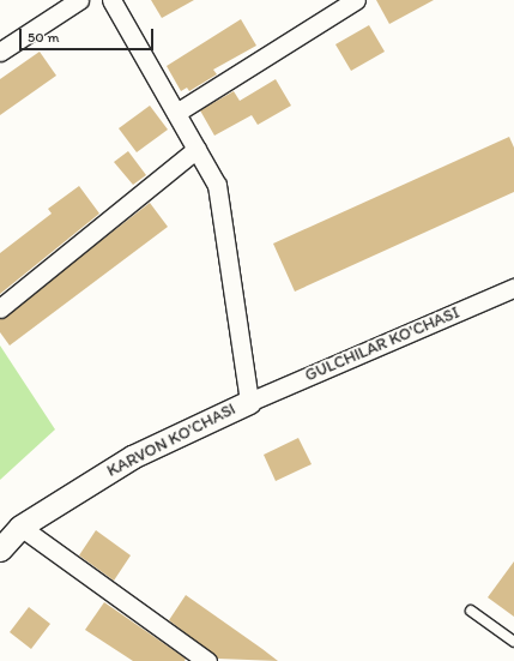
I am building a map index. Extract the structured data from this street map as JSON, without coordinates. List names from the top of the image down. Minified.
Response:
{"streets":{"street":["GULCHILAR KO'CHASI","KARVON KO'CHASI"]},"crossings":[["GULCHILAR KO'CHASI","KARVON KO'CHASI"]],"scale_bar":"50 m"}
